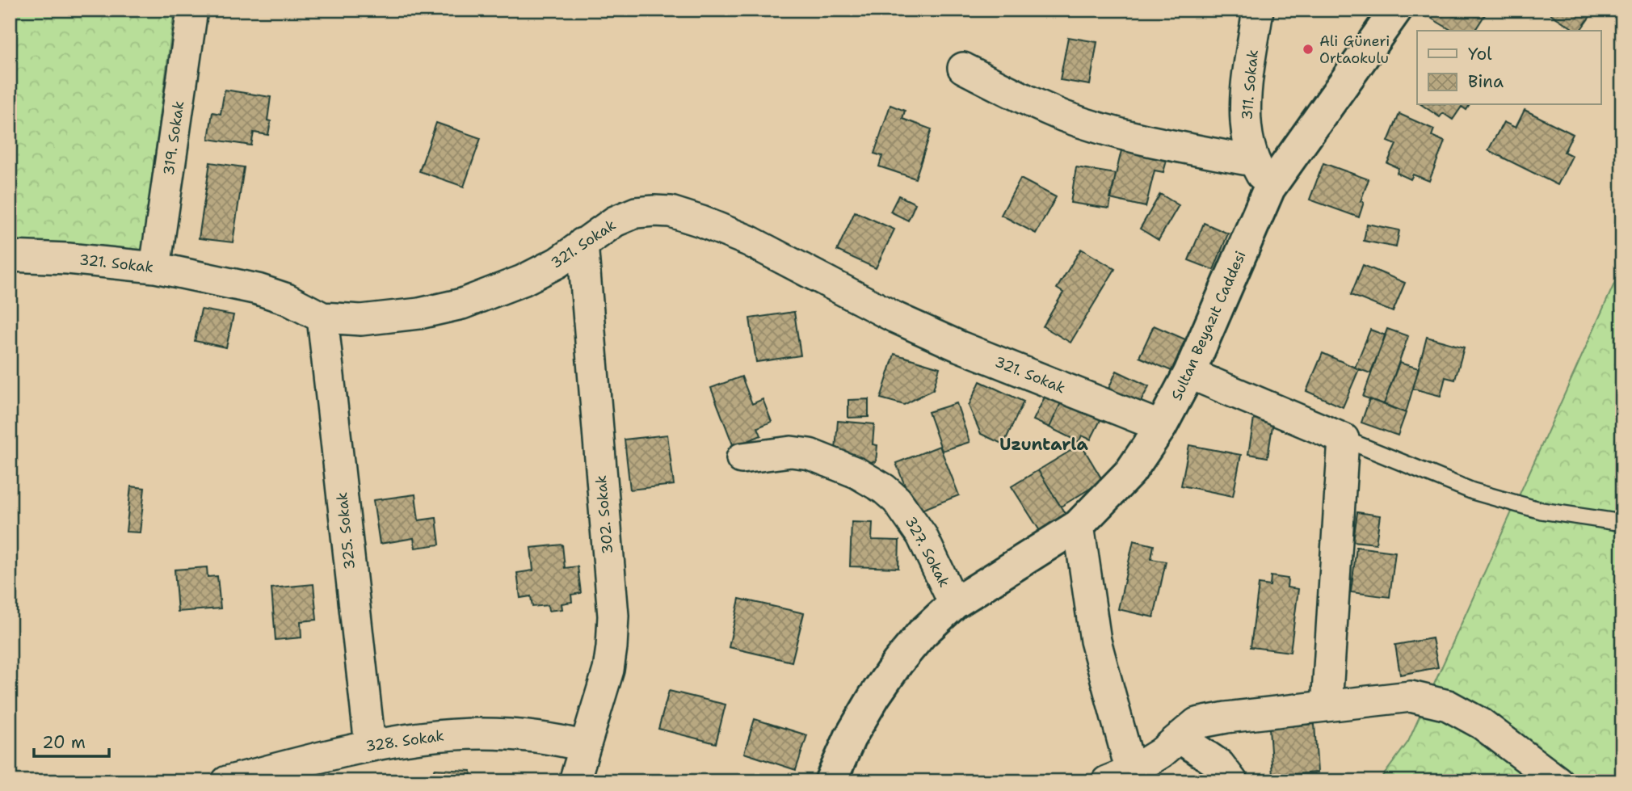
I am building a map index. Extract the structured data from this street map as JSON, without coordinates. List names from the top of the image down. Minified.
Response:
{"streets":{"street":["311. Sokak","319. Sokak","321. Sokak","Sultan Beyazıt Caddesi","302. Sokak","325. Sokak","327. Sokak","328. Sokak"]},"crossings":[["311. Sokak","Sultan Beyazıt Caddesi"],["319. Sokak","321. Sokak"],["321. Sokak","Sultan Beyazıt Caddesi"],["321. Sokak","302. Sokak"],["321. Sokak","325. Sokak"],["Sultan Beyazıt Caddesi","327. Sokak"],["302. Sokak","328. Sokak"],["325. Sokak","328. Sokak"]],"districts":["Uzuntarla"],"places":["Ali Güneri Ortaokulu"],"legend":["Yol","Bina"],"scale_bar":"20 m"}
